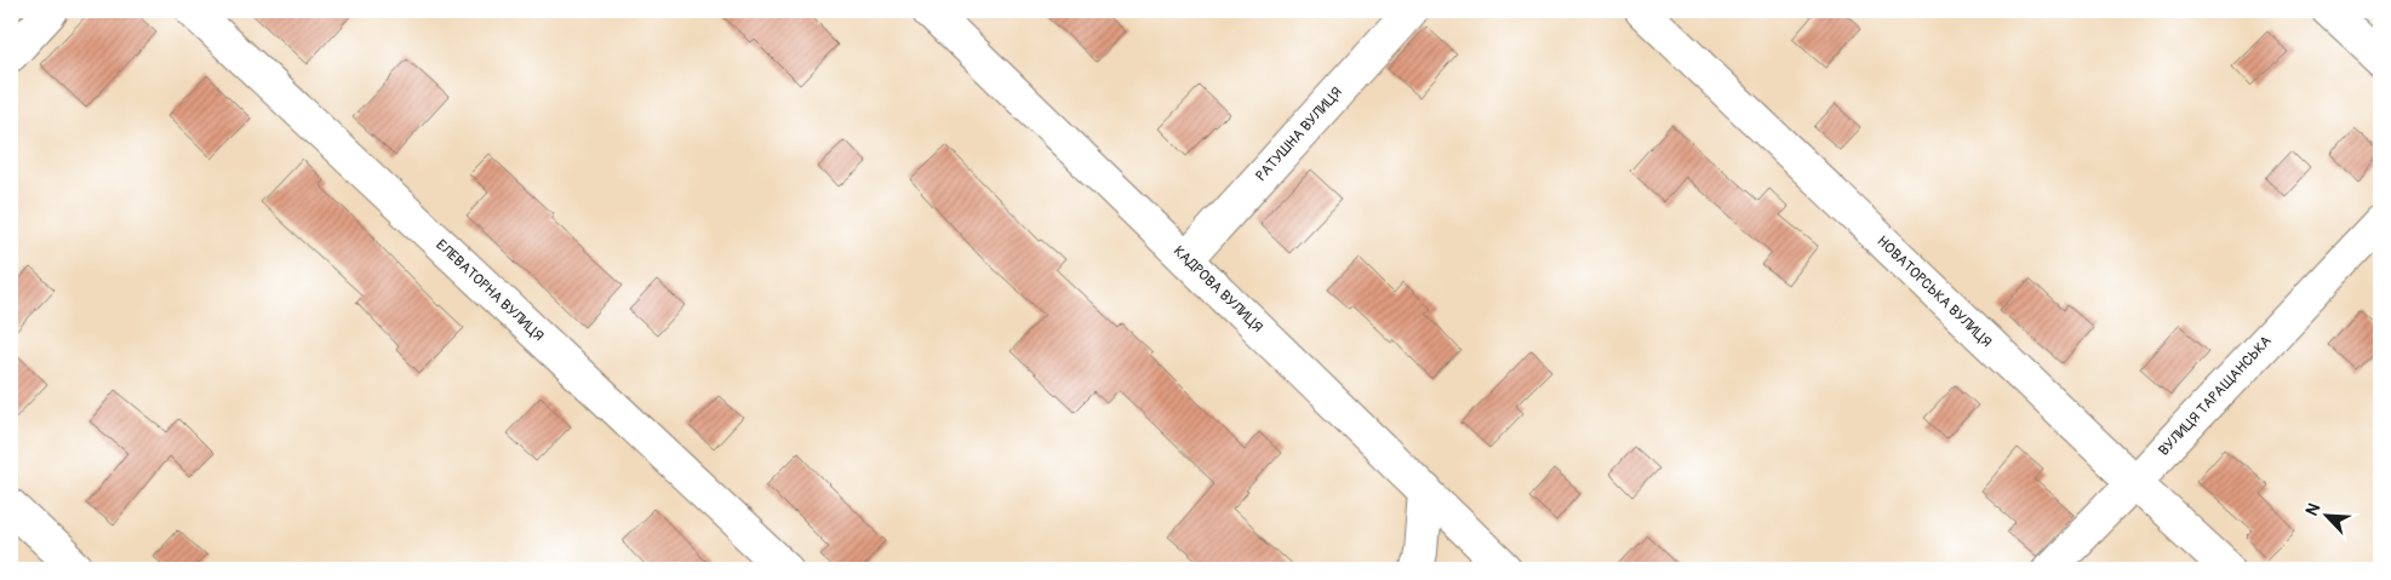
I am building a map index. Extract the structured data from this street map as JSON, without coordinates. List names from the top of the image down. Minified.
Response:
{"streets":{"street":["РАТУШНА ВУЛИЦЯ","КАДРОВА ВУЛИЦЯ","ЕЛЕВАТОРНА ВУЛИЦЯ","НОВАТОРСЬКА ВУЛИЦЯ","ВУЛИЦЯ ТАРАЩАНСЬКА"]},"crossings":[["РАТУШНА ВУЛИЦЯ","КАДРОВА ВУЛИЦЯ"],["НОВАТОРСЬКА ВУЛИЦЯ","ВУЛИЦЯ ТАРАЩАНСЬКА"]],"north":"top left"}
